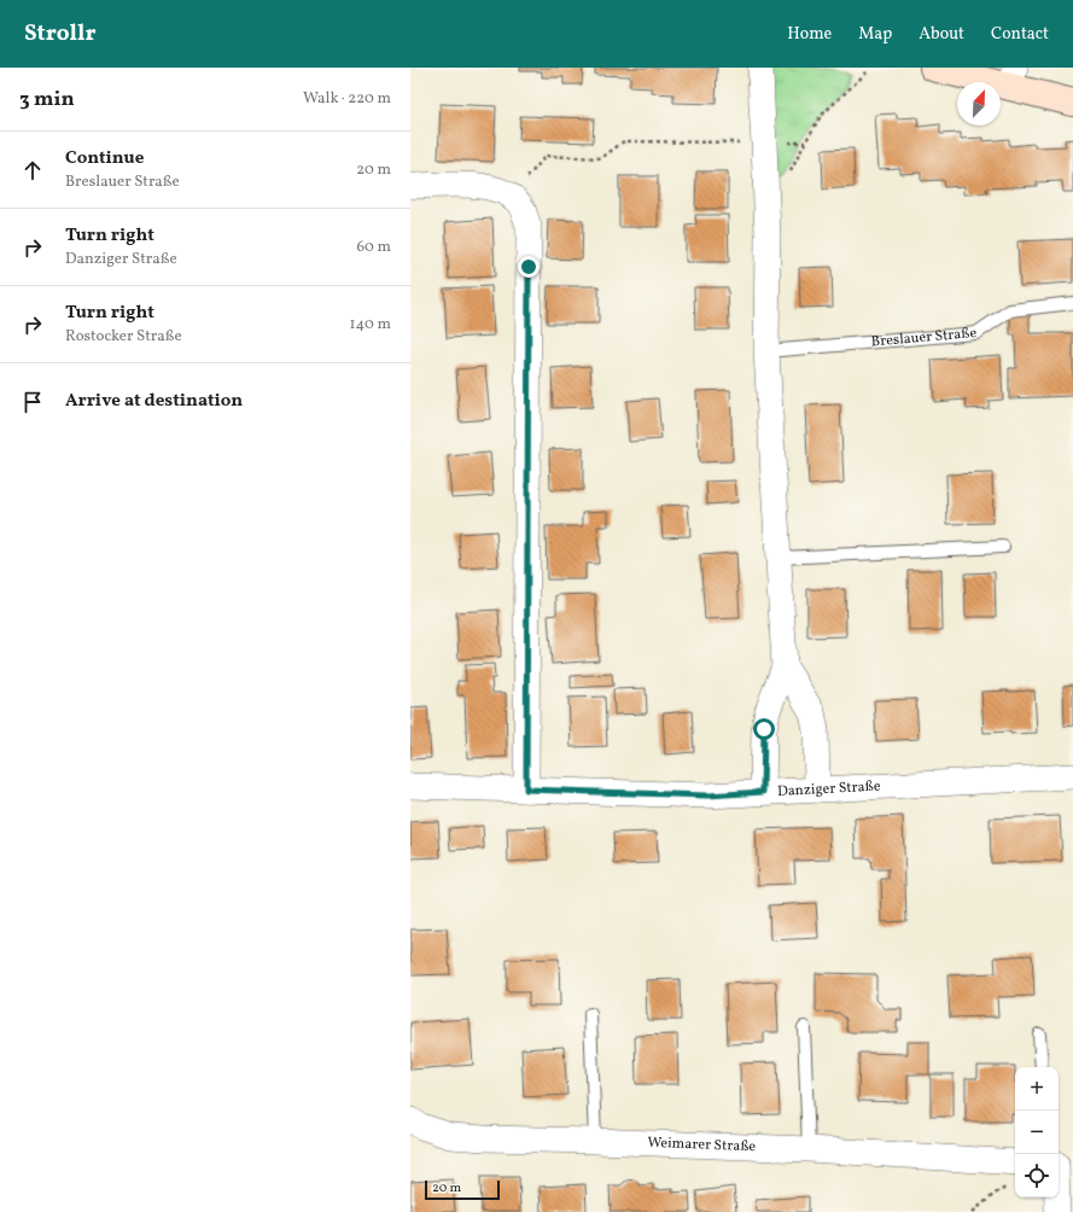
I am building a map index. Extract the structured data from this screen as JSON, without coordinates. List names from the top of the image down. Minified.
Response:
{"streets":{"street":["Danziger Straße","Weimarer Straße"],"lane":["Breslauer Straße"]},"scale_bar":"20 m","north":"top right","page":{"header":"Strollr","nav":["Home","Map","About","Contact"],"heading":["3 min","Walk · 220 m"],"list":[["Continue","Breslauer Straße","20 m"],["Turn right","Danziger Straße","60 m"],["Turn right","Rostocker Straße","140 m"],"Arrive at destination"],"map_buttons":["+","−"],"scale":"20 m"}}
